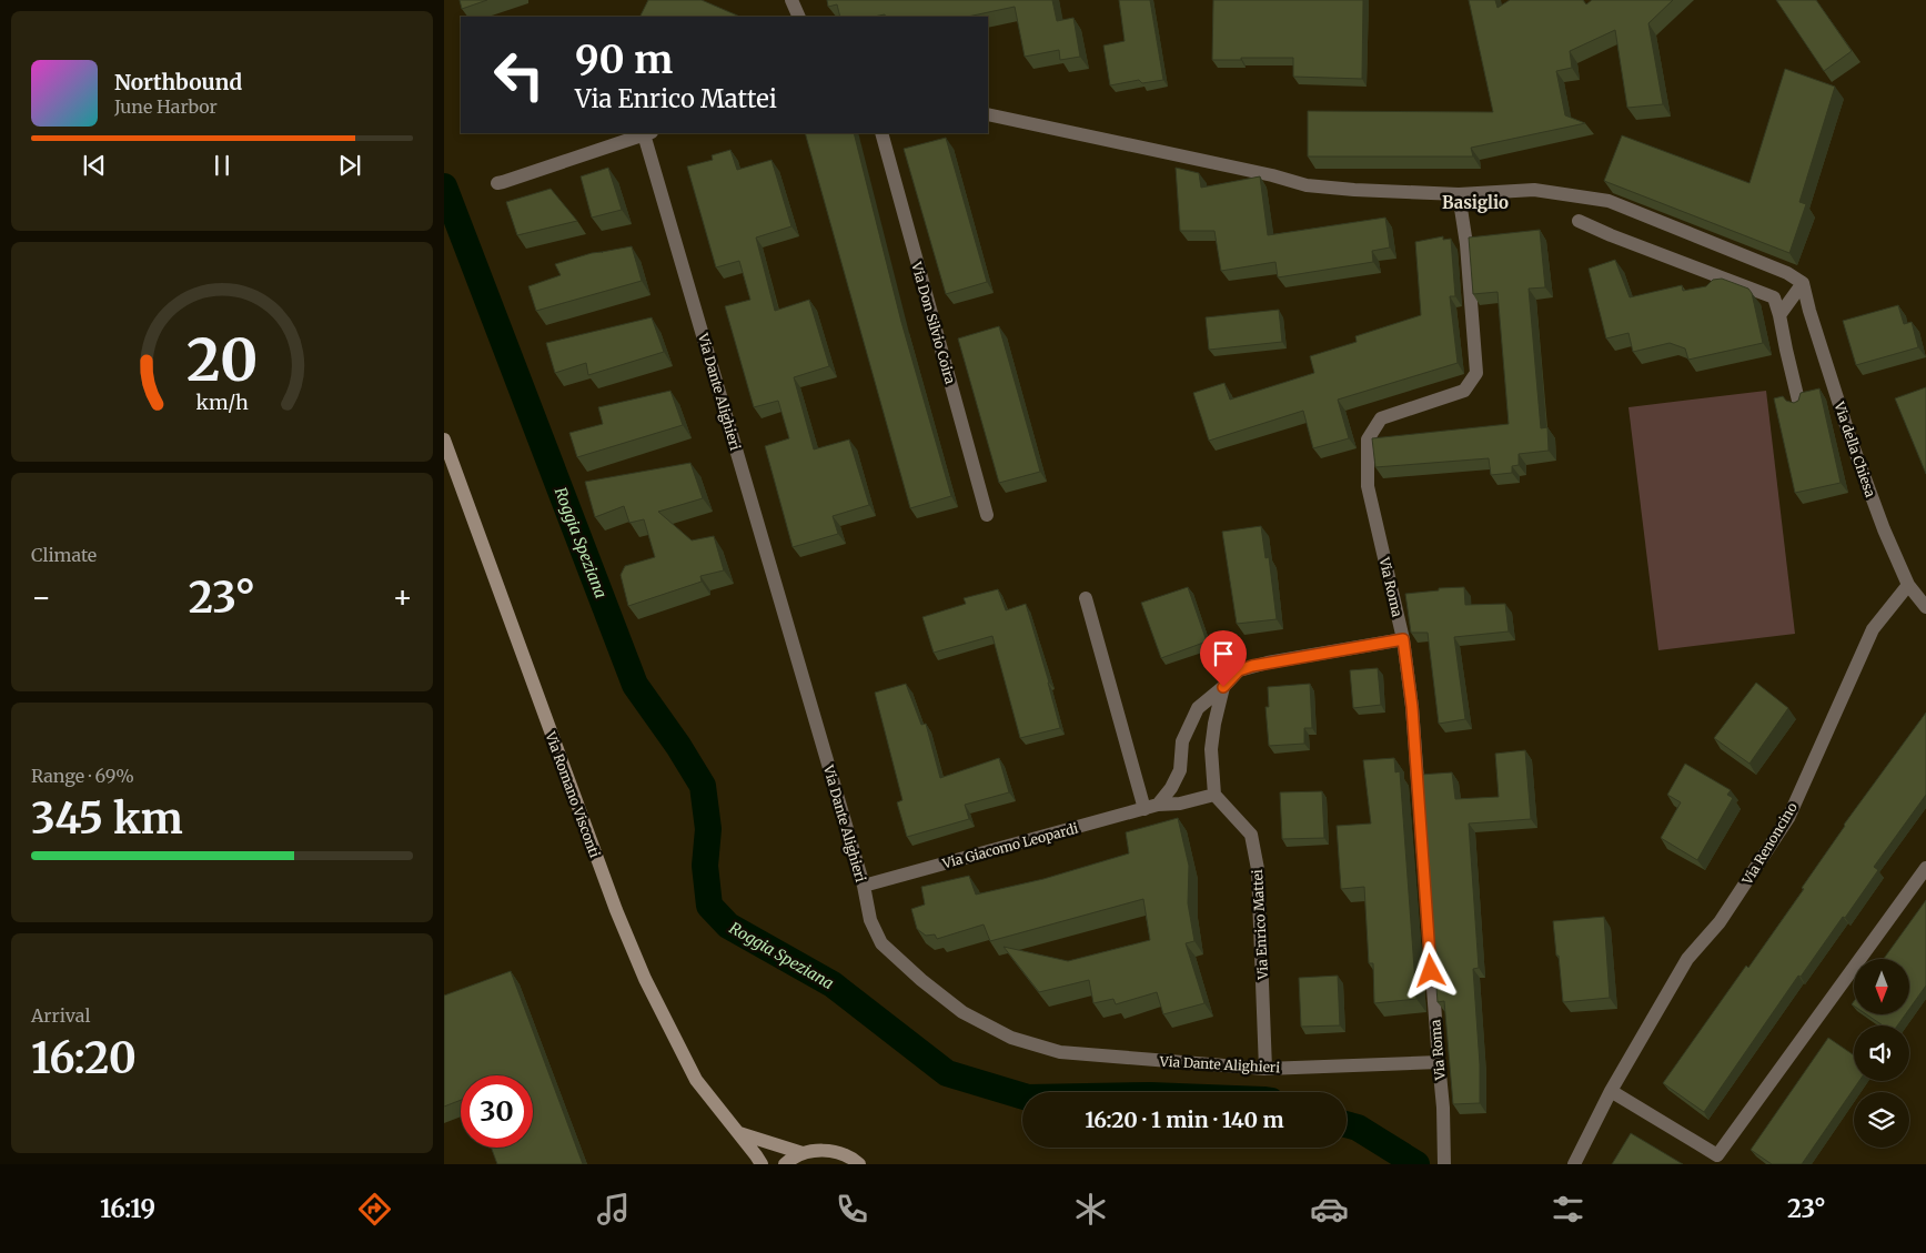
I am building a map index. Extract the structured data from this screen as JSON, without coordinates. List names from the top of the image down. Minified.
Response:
{"streets":{"street":["Via Don Silvio Coira","Via Dante Alighieri","Via della Chiesa","Via Roma","Via Romano Visconti","Via Renoncino","Via Giacomo Leopardi","Via Enrico Mattei"]},"crossings":[["Via Dante Alighieri","Via Roma"],["Via Dante Alighieri","Via Giacomo Leopardi"],["Via Dante Alighieri","Via Enrico Mattei"],["Via della Chiesa","Via Renoncino"]],"districts":["Basiglio"],"water":["Roggia Speziana"],"north":"bottom","page":{"turn":["90 m","Via Enrico Mattei"],"song":["Northbound","June Harbor"],"tile":["Climate",["Range · 69%","345 km"],["Arrival","16:20"]],"heat":["−","23°","+"],"limit":"30","trip":"16:20 · 1 min · 140 m","tabs":["16:19","23°"],"gauge":["20","km/h"]}}
